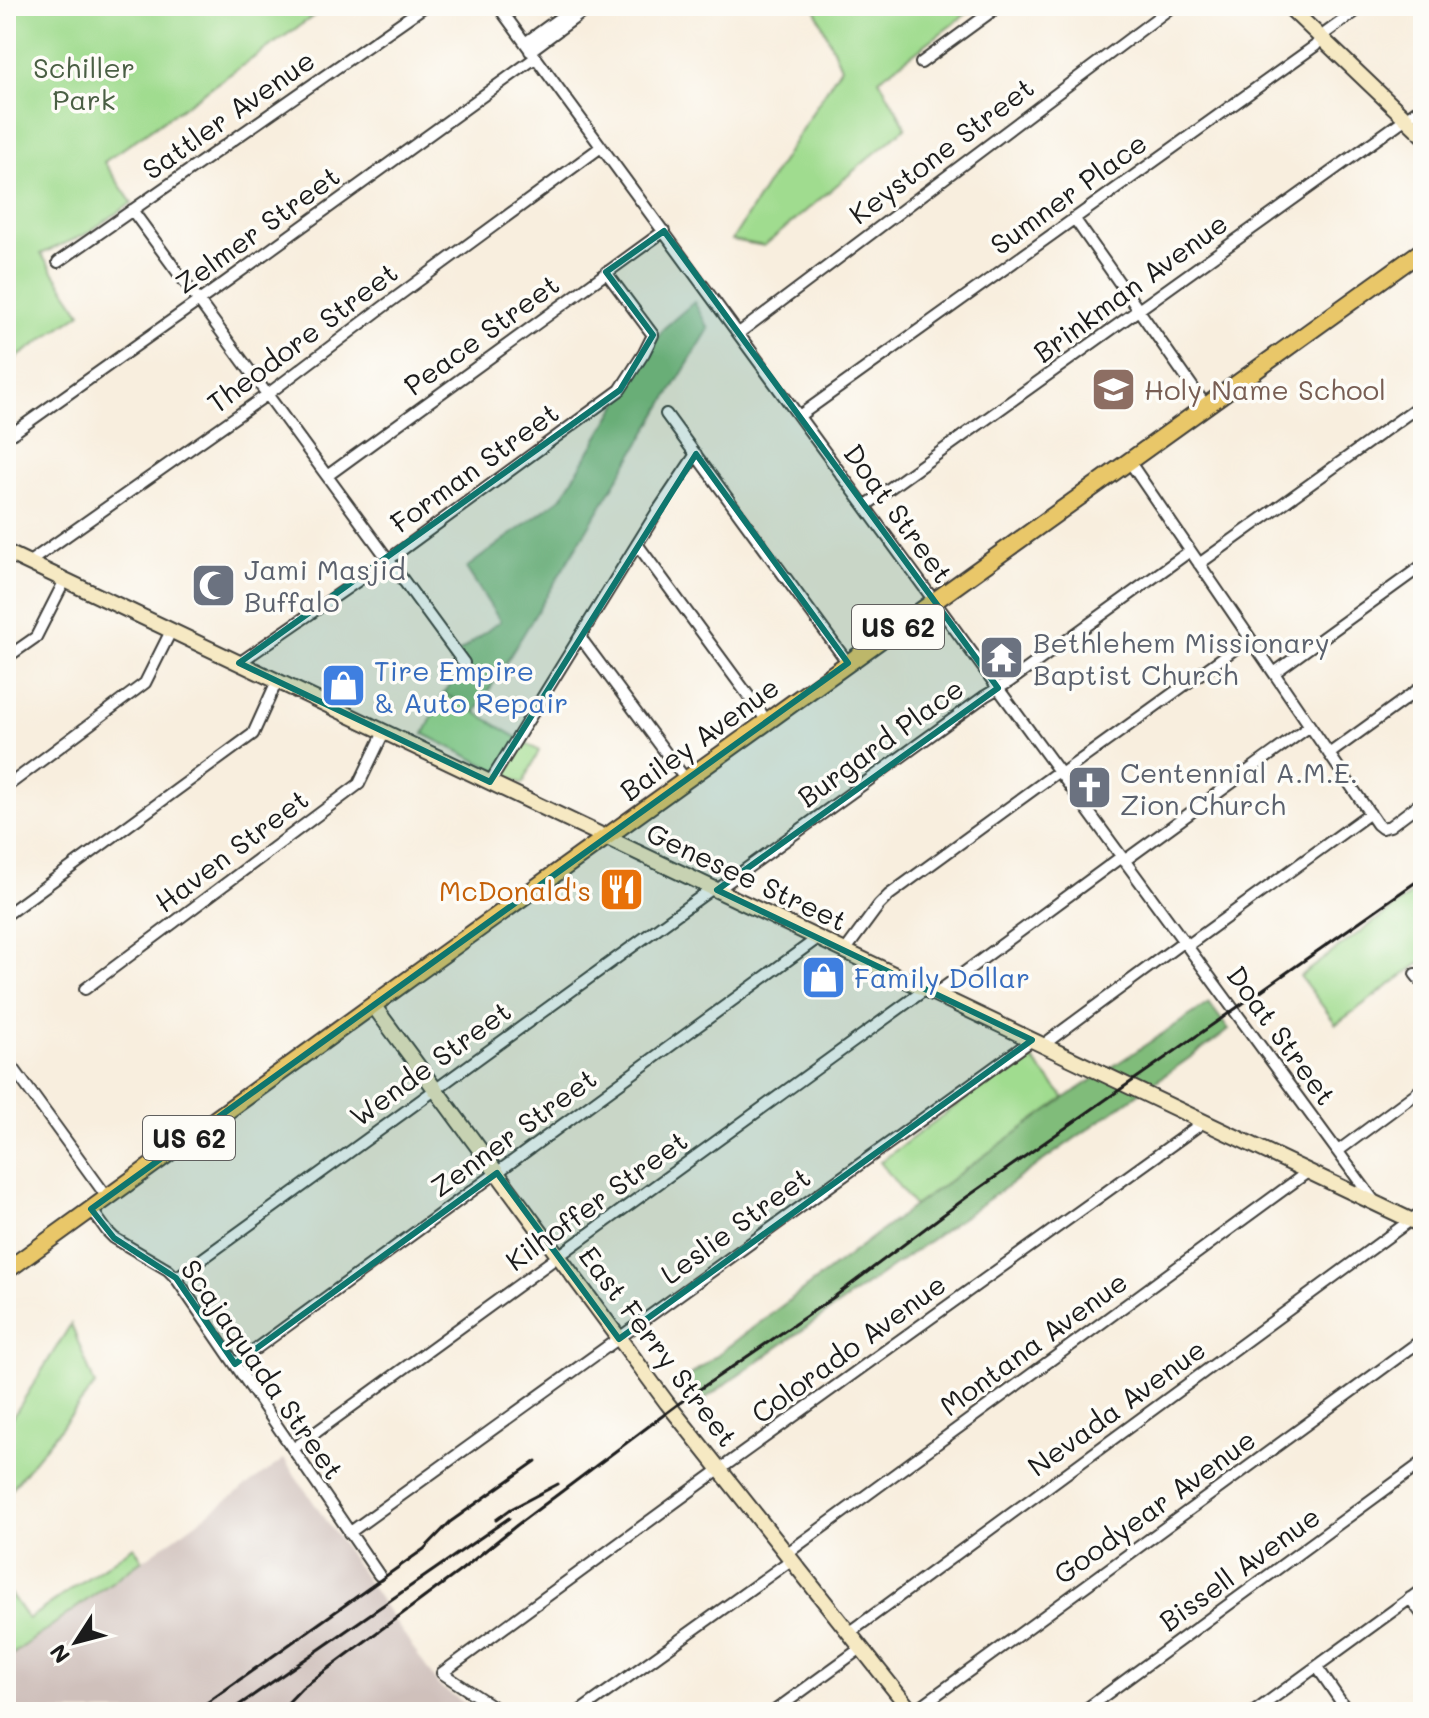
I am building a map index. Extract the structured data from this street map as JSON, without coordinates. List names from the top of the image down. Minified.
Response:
{"streets":{"main road":["US 62","Bailey Avenue","Genesee Street","East Ferry Street"],"street":["Sattler Avenue","Keystone Street","Sumner Place","Zelmer Street","Brinkman Avenue","Peace Street","Theodore Street","Forman Street","Doat Street","Burgard Place","Haven Street","Wende Street","Zenner Street","Kilhoffer Street","Leslie Street","Montana Avenue","Colorado Avenue","Scajaquada Street","Nevada Avenue","Goodyear Avenue","Bissell Avenue"]},"crossings":[["Keystone Street","Doat Street"],["Sumner Place","Doat Street"],["Zelmer Street","Doat Street"],["Brinkman Avenue","Doat Street"],["Peace Street","Forman Street"],["Peace Street","Doat Street"],["Theodore Street","Doat Street"],["Theodore Street","Genesee Street"],["Forman Street","Genesee Street"],["Doat Street","Bailey Avenue"],["Doat Street","Burgard Place"],["Doat Street","Genesee Street"],["Doat Street","Kilhoffer Street"],["Doat Street","Leslie Street"],["Bailey Avenue","Genesee Street"],["Bailey Avenue","East Ferry Street"],["Bailey Avenue","Scajaquada Street"],["Burgard Place","Genesee Street"],["Burgard Place","Wende Street"],["Haven Street","Genesee Street"],["Genesee Street","Wende Street"],["Genesee Street","Zenner Street"],["Genesee Street","Kilhoffer Street"],["Genesee Street","Leslie Street"],["Genesee Street","Montana Avenue"],["Genesee Street","Colorado Avenue"],["Genesee Street","Nevada Avenue"],["Wende Street","East Ferry Street"],["Wende Street","Scajaquada Street"],["Zenner Street","East Ferry Street"],["Zenner Street","Scajaquada Street"],["Kilhoffer Street","East Ferry Street"],["Kilhoffer Street","Scajaquada Street"],["Leslie Street","East Ferry Street"],["Leslie Street","Scajaquada Street"],["Montana Avenue","East Ferry Street"],["East Ferry Street","Colorado Avenue"],["East Ferry Street","Nevada Avenue"],["East Ferry Street","Goodyear Avenue"]],"parks":["Schiller Park"],"places":{"school or university":["Holy Name School"],"mosque":["Jami Masjid Buffalo"],"temple":["Bethlehem Missionary Baptist Church"],"shop":["Tire Empire & Auto Repair","Family Dollar"],"church":["Centennial A.M.E. Zion Church"],"restaurant":["McDonald's"]},"north":"bottom left"}
